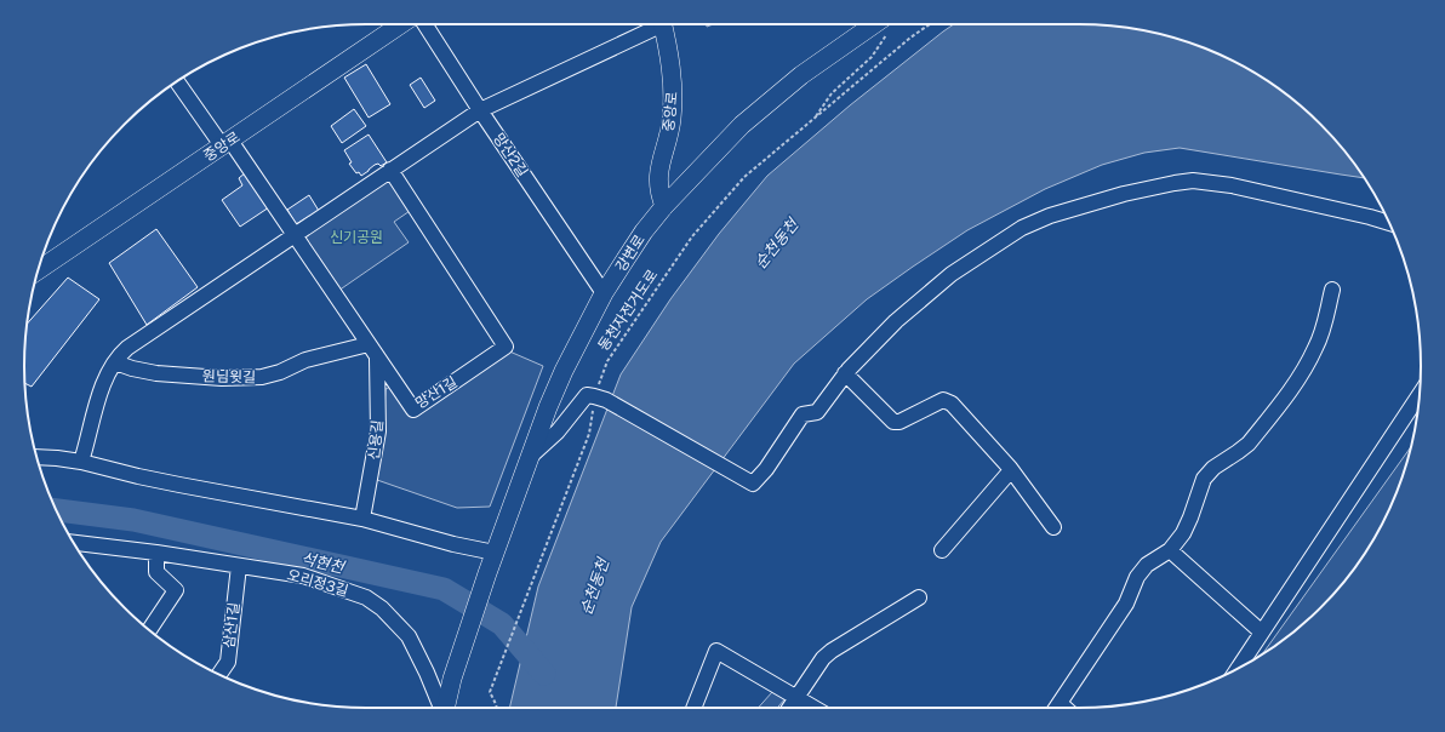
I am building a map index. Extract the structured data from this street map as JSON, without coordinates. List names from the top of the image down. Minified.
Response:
{"streets":{"main road":["중앙로","강변로"],"street":["망산2길","원님윗길","망산1길","신용길","오리정3길","삼산1길"],"path":["동천자전거도로"]},"crossings":[["중앙로","강변로"],["중앙로","망산1길"],["망산2길","강변로"],["원님윗길","망산1길"],["망산1길","신용길"],["오리정3길","삼산1길"]],"water":["순천동천","석현천"],"parks":["신기공원"]}
